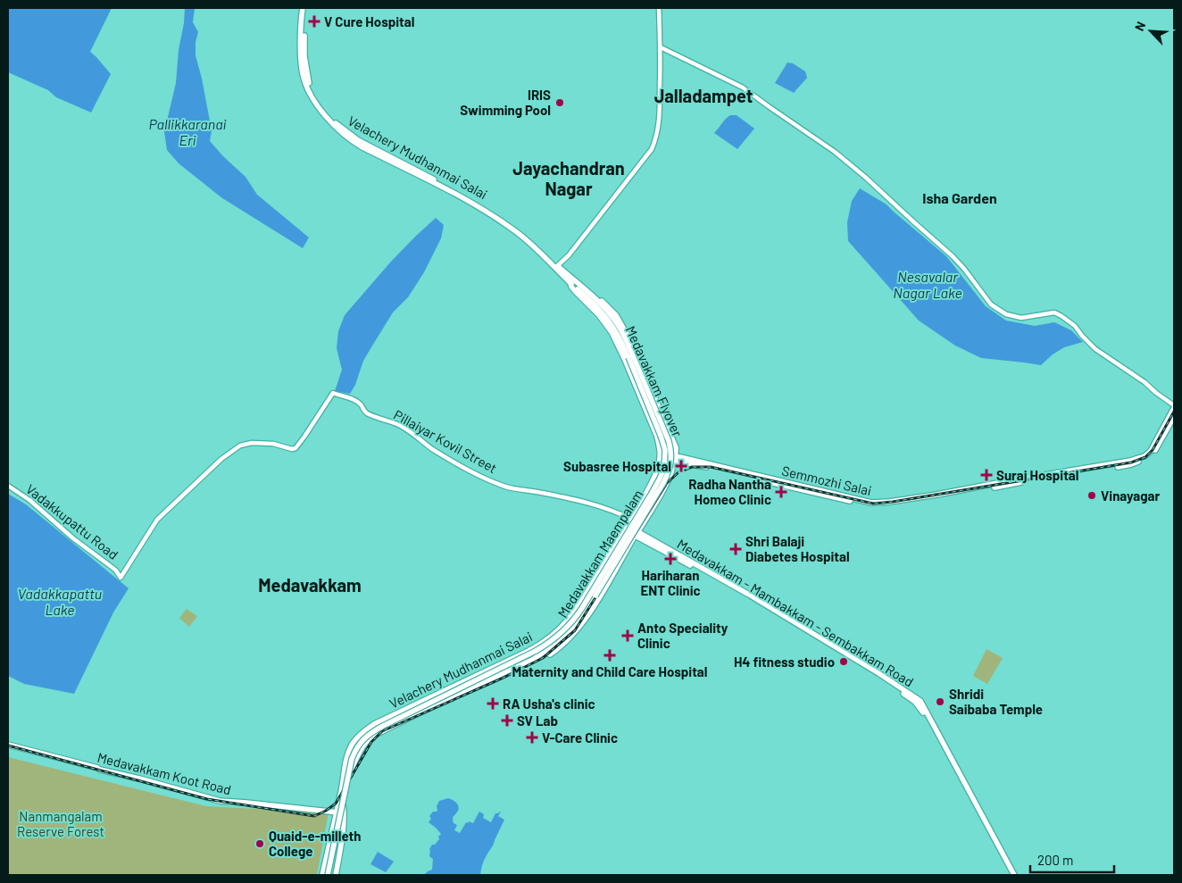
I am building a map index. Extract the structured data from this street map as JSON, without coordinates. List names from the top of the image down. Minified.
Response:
{"streets":{"main road":["Velachery Mudhanmai Salai","Medavakkam Flyover","Semmozhi Salai","Medavakkam Maempalam","Medavakkam - Mambakkam - Sembakkam Road","Medavakkam Koot Road"],"street":["Pillaiyar Kovil Street","Vadakkupattu Road"]},"crossings":[["Velachery Mudhanmai Salai","Medavakkam Flyover"],["Velachery Mudhanmai Salai","Pillaiyar Kovil Street"],["Velachery Mudhanmai Salai","Semmozhi Salai"],["Velachery Mudhanmai Salai","Medavakkam Maempalam"],["Velachery Mudhanmai Salai","Medavakkam - Mambakkam - Sembakkam Road"],["Velachery Mudhanmai Salai","Medavakkam Koot Road"],["Medavakkam Flyover","Medavakkam Maempalam"],["Pillaiyar Kovil Street","Vadakkupattu Road"]],"districts":["Jalladampet","Jayachandran Nagar","Isha Garden","Medavakkam"],"water":["Pallikkaranai Eri","Nesavalar Nagar Lake","Vadakkapattu Lake"],"parks":["Nanmangalam Reserve Forest"],"places":{"health":["V Cure Hospital","Subasree Hospital","Suraj Hospital","Radha Nantha Homeo Clinic","Shri Balaji Diabetes Hospital","Hariharan ENT Clinic","Anto Speciality Clinic","Maternity and Child Care Hospital","RA Usha's clinic","SV Lab","V-Care Clinic"],"other":["IRIS Swimming Pool","Vinayagar","H4 fitness studio","Shridi Saibaba Temple","Quaid-e-milleth College"]},"scale_bar":"200 m","north":"top left"}
